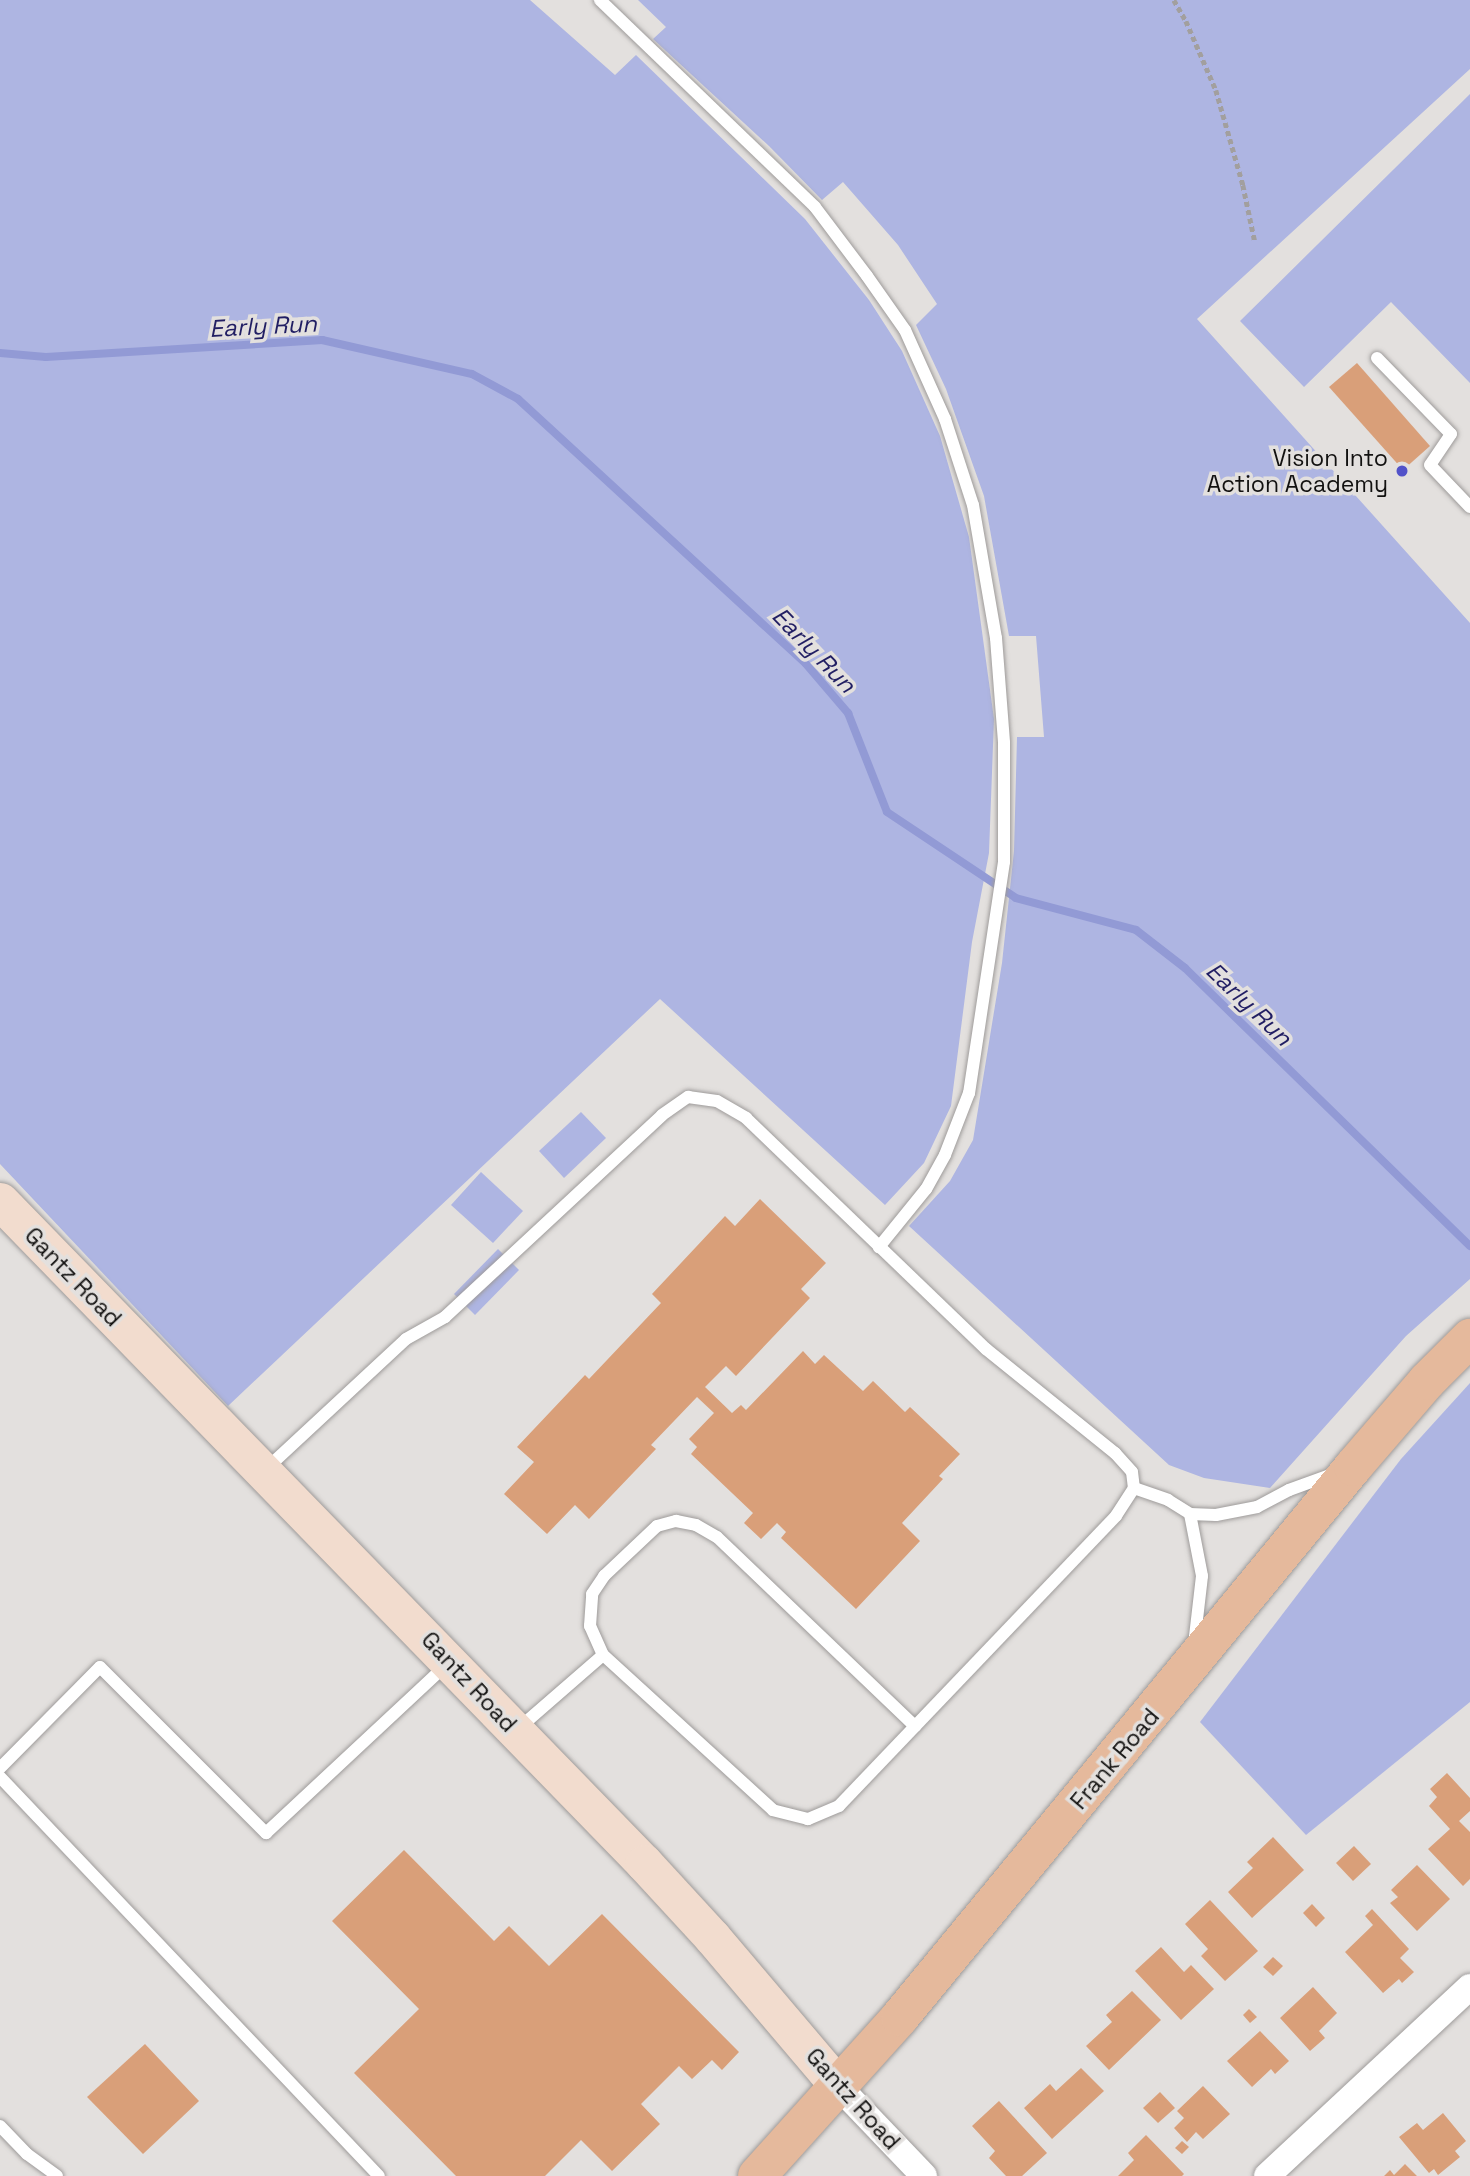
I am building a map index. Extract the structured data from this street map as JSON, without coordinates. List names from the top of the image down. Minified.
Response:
{"streets":{"main road":["Gantz Road","Frank Road"]},"crossings":[["Gantz Road","Frank Road"]],"water":["Early Run"],"places":["Vision Into Action Academy"]}
